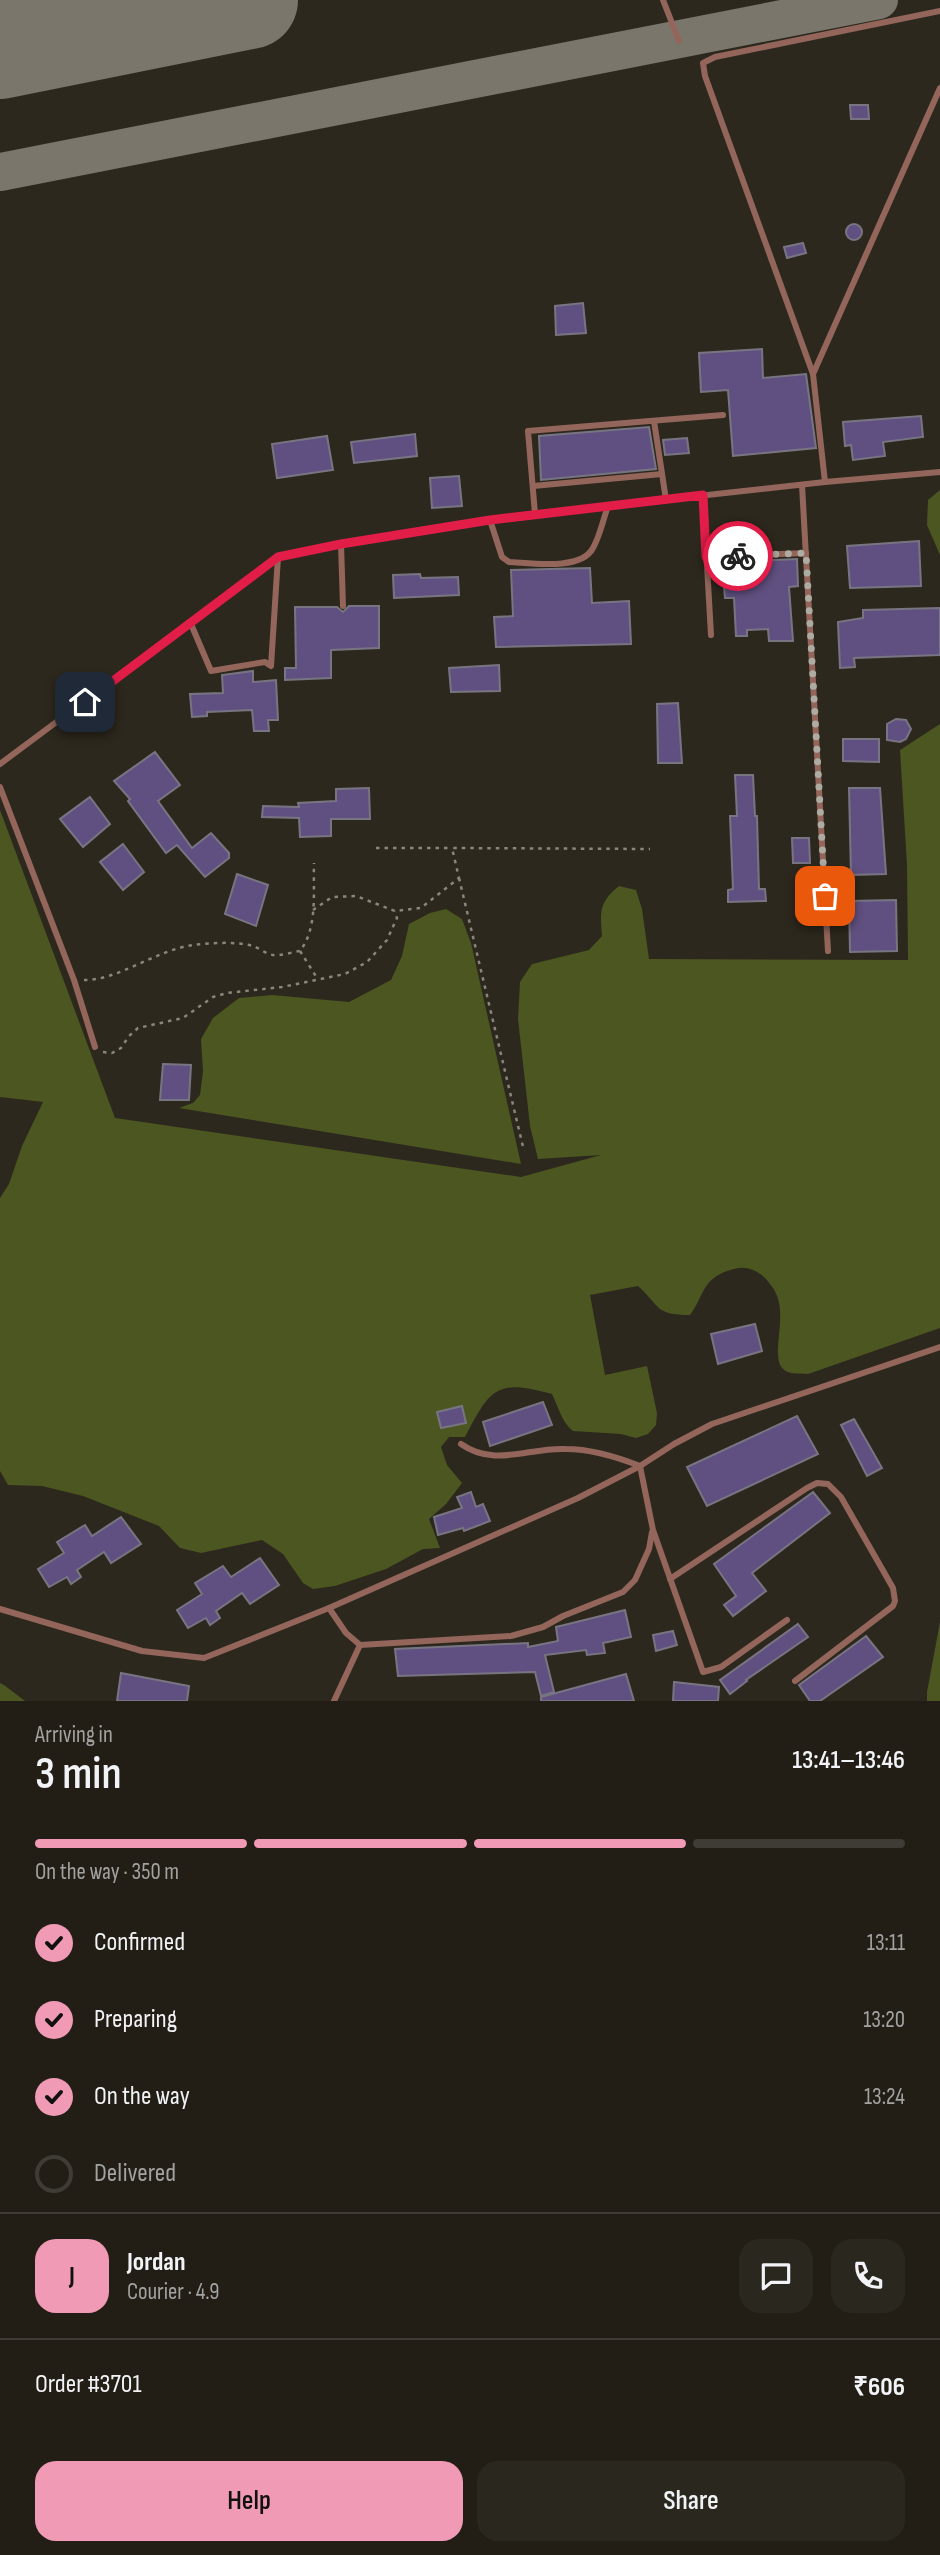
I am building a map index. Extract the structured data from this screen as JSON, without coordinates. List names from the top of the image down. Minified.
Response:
{"page":{"heading":["3 min","Arriving in","13:41–13:46"],"panel":["Jordan","Courier · 4.9","Order #3701","₹606"],"bar":"On the way · 350 m","list":[["Confirmed","13:11"],["Preparing","13:20"],["On the way","13:24"],"Delivered"],"round":"J","buttons":["Help","Share"]}}
